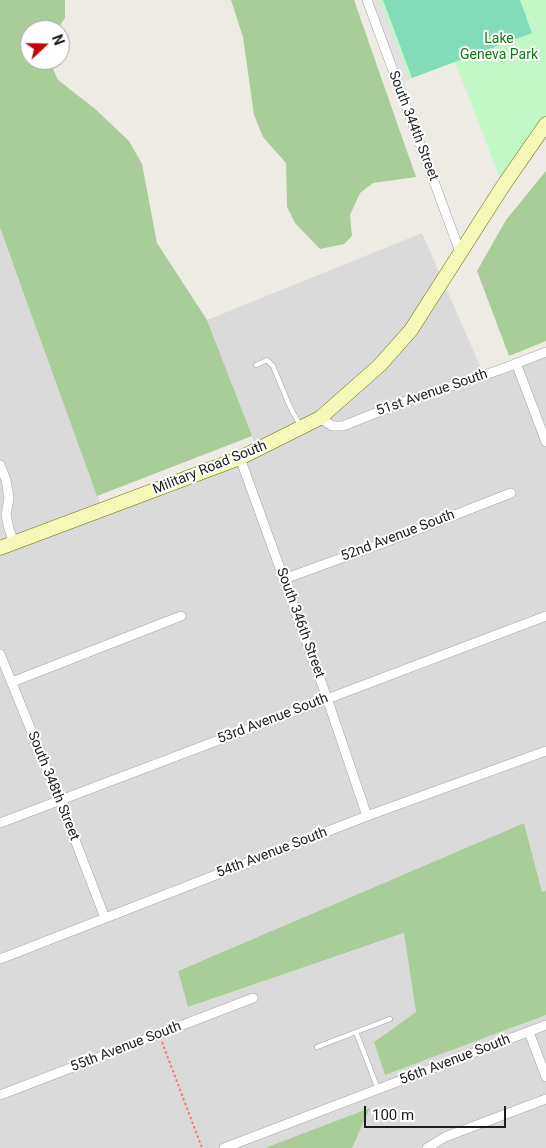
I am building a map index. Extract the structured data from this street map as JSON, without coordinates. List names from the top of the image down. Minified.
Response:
{"streets":{"main road":["Military Road South"],"street":["South 344th Street","51st Avenue South","52nd Avenue South","South 346th Street","53rd Avenue South","South 348th Street","54th Avenue South","55th Avenue South","56th Avenue South"]},"crossings":[["South 344th Street","Military Road South"],["51st Avenue South","Military Road South"],["Military Road South","South 346th Street"],["52nd Avenue South","South 346th Street"],["South 346th Street","53rd Avenue South"],["South 346th Street","54th Avenue South"],["53rd Avenue South","South 348th Street"],["South 348th Street","54th Avenue South"]],"parks":["Lake Geneva Park"],"scale_bar":"100 m","north":"right"}
